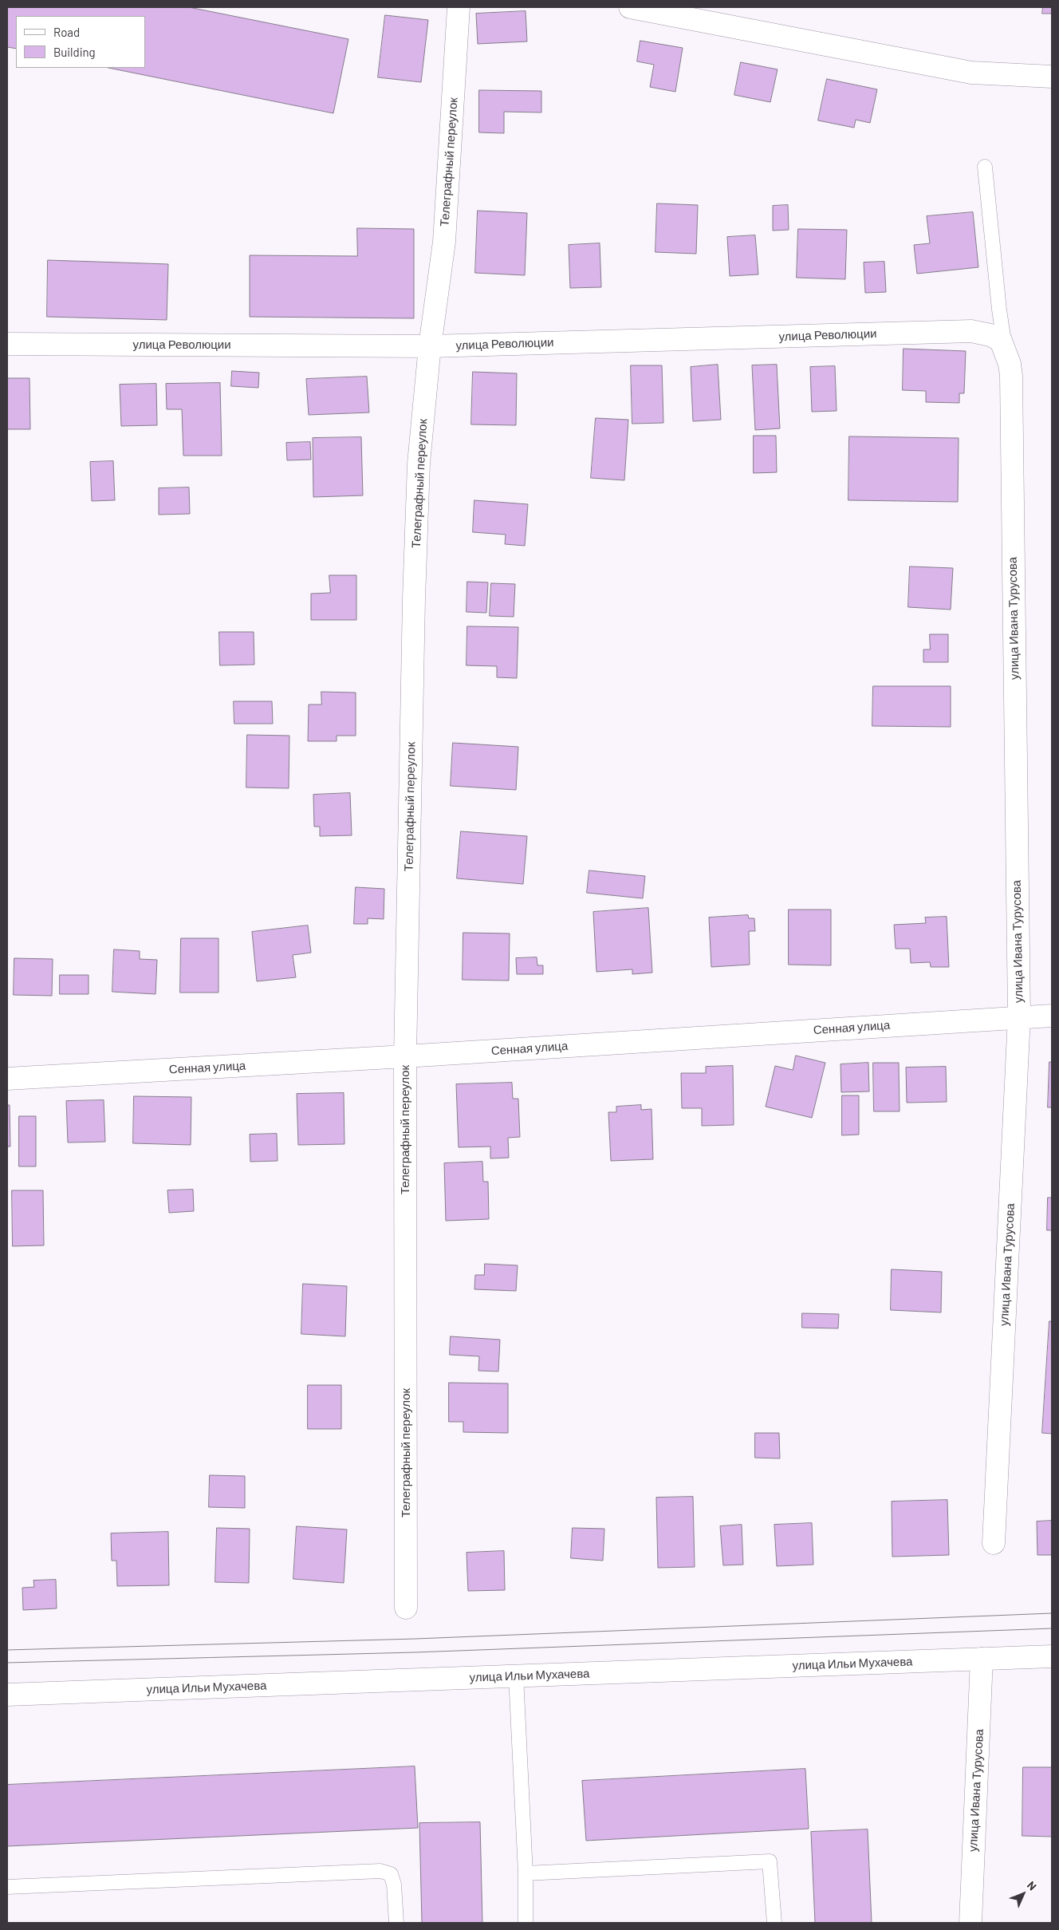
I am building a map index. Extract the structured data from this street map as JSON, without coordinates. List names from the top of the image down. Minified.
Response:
{"streets":{"street":["Телеграфный переулок","улица Революции","улица Ивана Турусова","Сенная улица","улица Ильи Мухачева"]},"crossings":[["Телеграфный переулок","улица Революции"],["Телеграфный переулок","Сенная улица"],["улица Революции","улица Ивана Турусова"],["улица Ивана Турусова","Сенная улица"],["улица Ивана Турусова","улица Ильи Мухачева"]],"legend":["Road","Building"],"north":"top right"}
